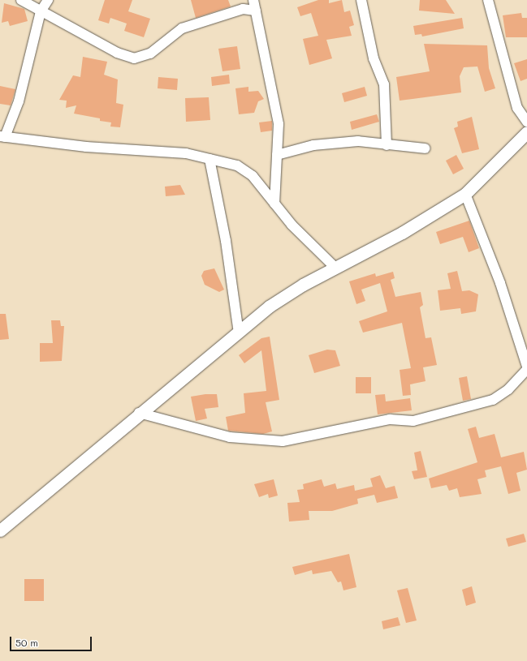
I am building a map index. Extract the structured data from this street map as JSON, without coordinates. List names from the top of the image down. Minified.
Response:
{"scale_bar":"50 m"}
